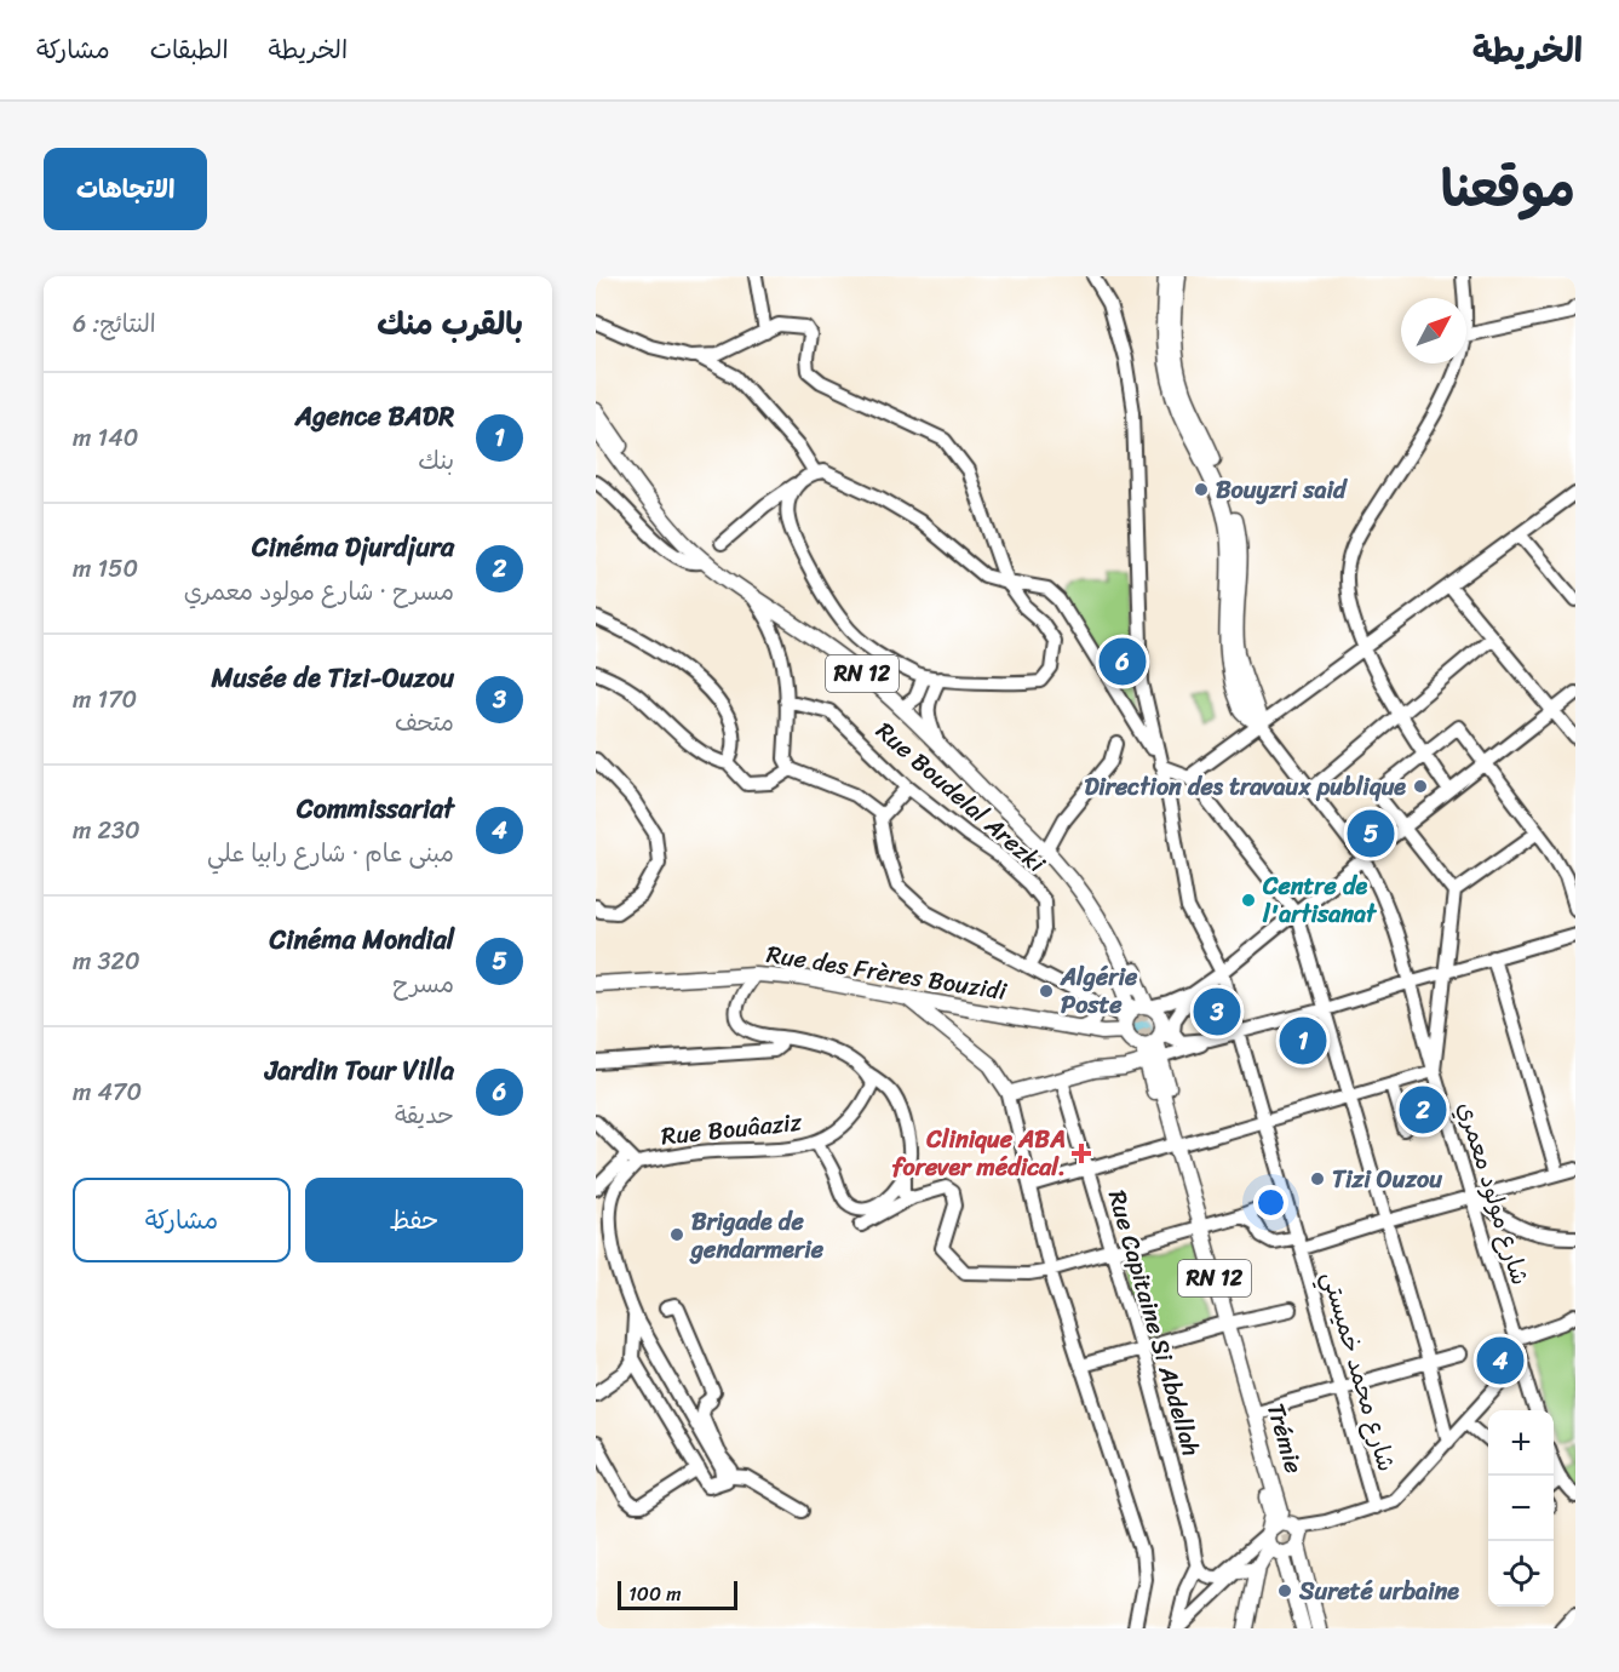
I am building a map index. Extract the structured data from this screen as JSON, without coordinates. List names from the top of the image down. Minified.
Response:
{"streets":{"main road":["RN 12","Rue des Frères Bouzidi","Trémie"],"street":["Rue Boudelal Arezki","Rue Bouâaziz","شارع مولود معمري","Rue Capitaine Si Abdellah","شارع محمد خميستي"]},"crossings":[["RN 12","Rue des Frères Bouzidi"],["RN 12","Trémie"]],"places":{"other":["Bouyzri said","Direction des travaux publique","Centre de l'artisanat","Algérie Poste","Tizi Ouzou","Brigade de gendarmerie","Sureté urbaine"],"health":["Clinique ABA forever médical."]},"scale_bar":"100 m","north":"top right","page":{"header":"الخريطة","nav":["الخريطة","الطبقات","مشاركة"],"title":"موقعنا","buttons":["الاتجاهات",["حفظ","مشاركة"]],"heading":["بالقرب منك","النتائج: 6"],"list":[{"mark":"1","name":"Agence BADR","note":"بنك","value":"140 m"},{"mark":"2","name":"Cinéma Djurdjura","note":"مسرح · شارع مولود معمري","value":"150 m"},{"mark":"3","name":"Musée de Tizi-Ouzou","note":"متحف","value":"170 m"},{"mark":"4","name":"Commissariat","note":"مبنى عام · شارع رابيا علي","value":"230 m"},{"mark":"5","name":"Cinéma Mondial","note":"مسرح","value":"320 m"},{"mark":"6","name":"Jardin Tour Villa","note":"حديقة","value":"470 m"}],"pins":["6","5","3","1","2","4"],"map_buttons":["+","−"],"scale":"100 m"}}
